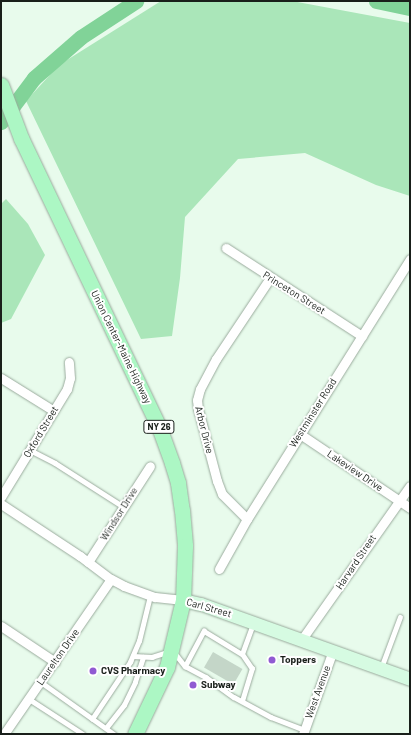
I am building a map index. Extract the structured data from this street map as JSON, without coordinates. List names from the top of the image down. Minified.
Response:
{"streets":{"main road":["Union Center-Maine Highway","NY 26"],"street":["Princeton Street","Westminster Road","Arbor Drive","Oxford Street","Lakeview Drive","Windsor Drive","Harvard Street","Carl Street","Laurelton Drive","West Avenue"]},"crossings":[["Princeton Street","Westminster Road"],["Princeton Street","Arbor Drive"],["Union Center-Maine Highway","Carl Street"],["Westminster Road","Arbor Drive"],["Westminster Road","Lakeview Drive"],["Lakeview Drive","Harvard Street"],["Windsor Drive","Carl Street"],["Harvard Street","Carl Street"],["Carl Street","Laurelton Drive"],["Carl Street","West Avenue"]],"places":["Toppers","CVS Pharmacy","Subway"]}
